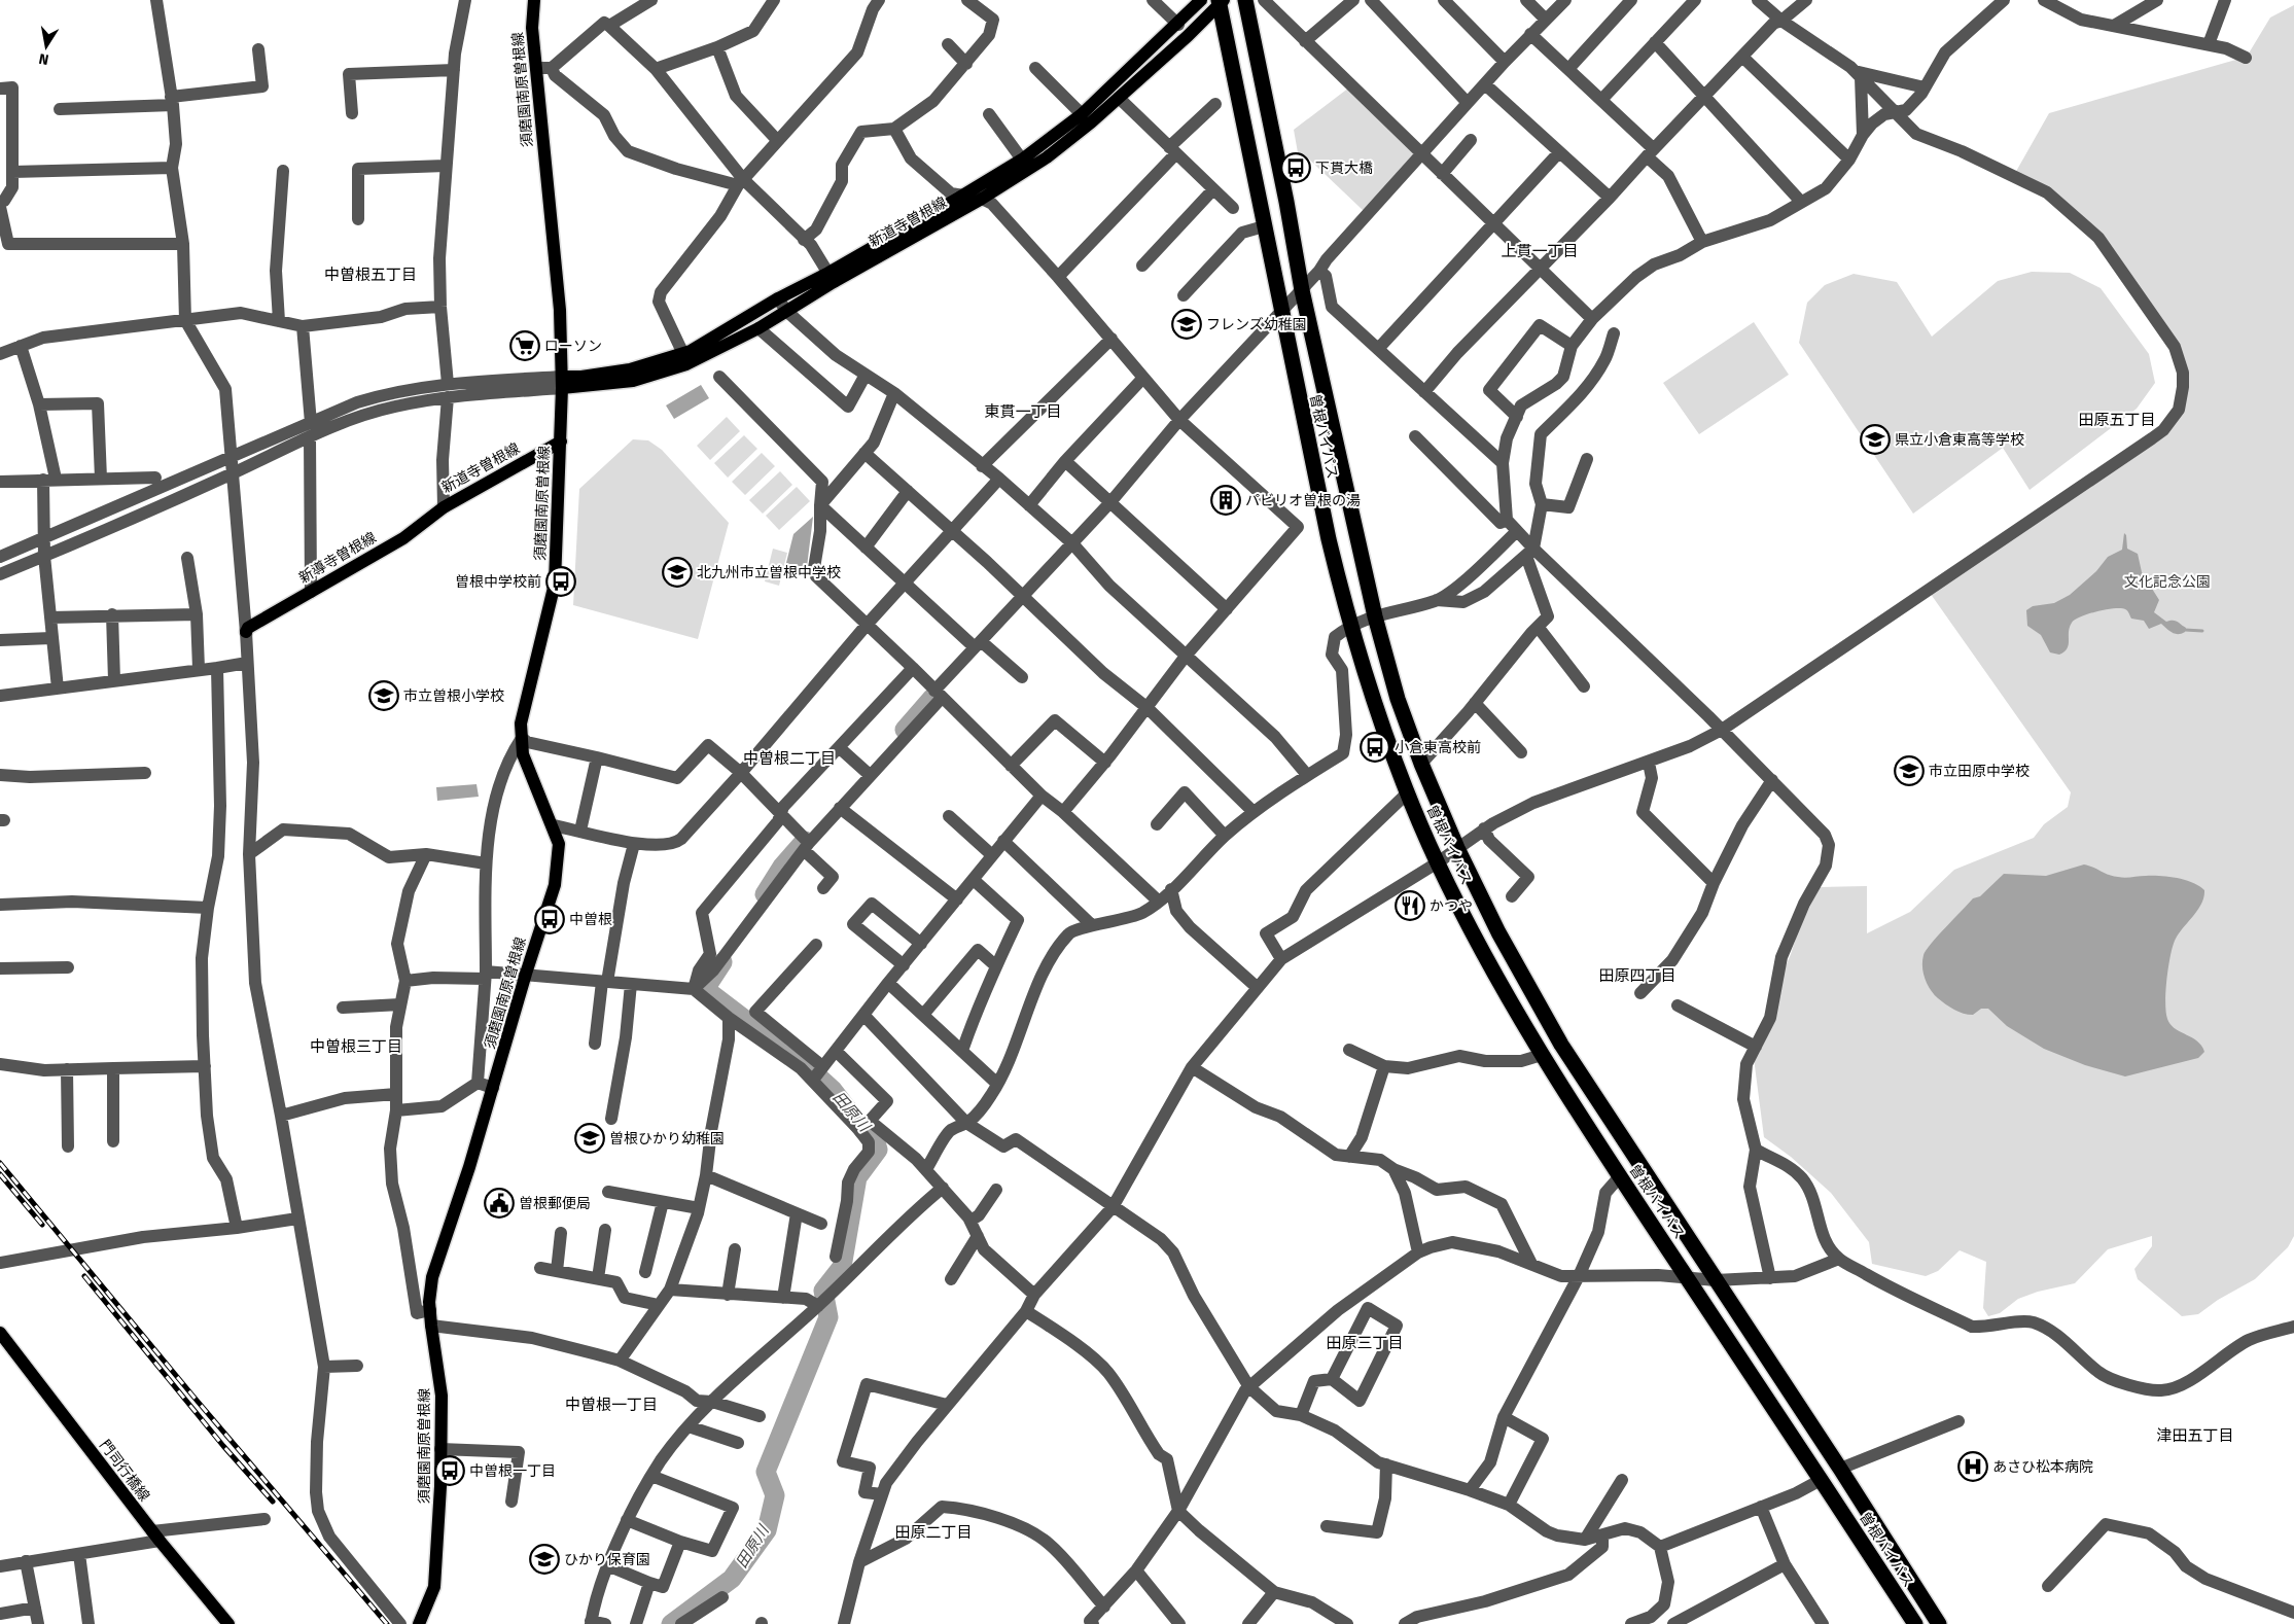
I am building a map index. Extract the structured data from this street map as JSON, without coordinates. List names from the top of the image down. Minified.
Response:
{"streets":{"highway":["曽根バイパス"],"main road":["須磨園南原曽根線","新道寺曽根線","新導寺曽根線","門司行橋線"]},"crossings":[["須磨園南原曽根線","新道寺曽根線"],["新道寺曽根線","曽根バイパス"],["新道寺曽根線","新導寺曽根線"]],"districts":["上貫一丁目","中曽根五丁目","東貫一丁目","田原五丁目","中曽根二丁目","田原四丁目","中曽根三丁目","田原三丁目","中曽根一丁目","津田五丁目","田原二丁目"],"water":["田原川"],"parks":["文化記念公園"],"places":{"bus stop":["下貫大橋","曽根中学校前","小倉東高校前","中曽根","中曽根一丁目"],"school or university":["フレンズ幼稚園","県立小倉東高等学校","北九州市立曽根中学校","市立曽根小学校","市立田原中学校","曽根ひかり幼稚園","ひかり保育園"],"supermarket":["ローソン"],"building":["パビリオ曽根の湯"],"restaurant":["かつや"],"public building":["曽根郵便局"],"hospital":["あさひ松本病院"]},"north":"bottom"}
